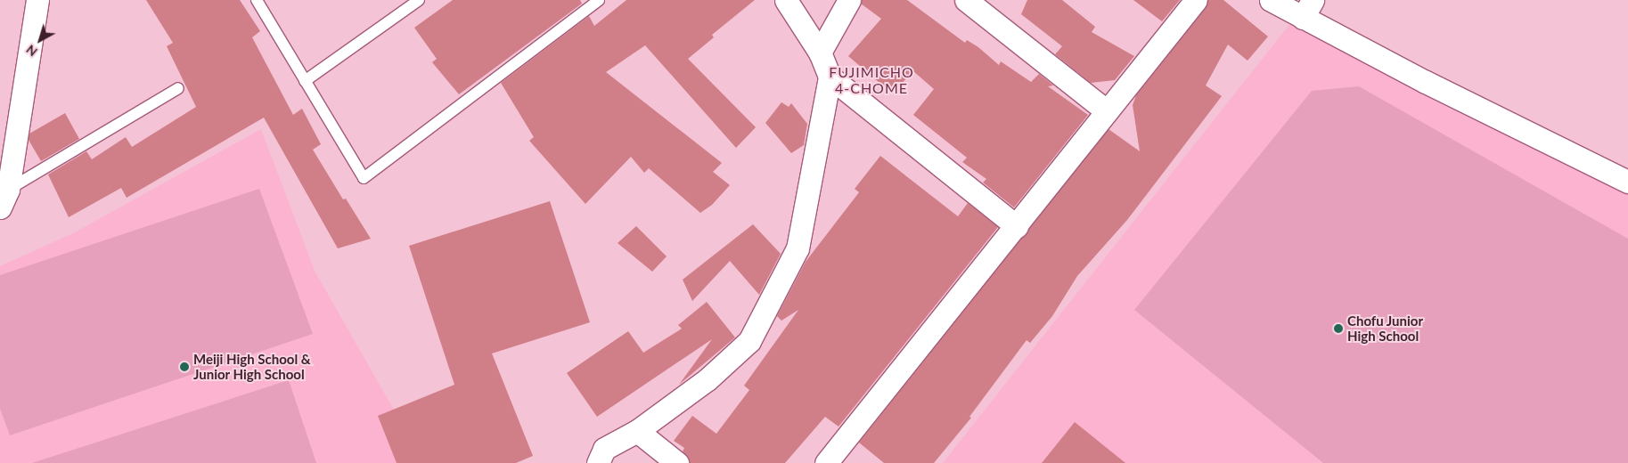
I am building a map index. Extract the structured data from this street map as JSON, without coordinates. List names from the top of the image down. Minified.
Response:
{"districts":["FUJIMICHO 4-CHOME"],"places":["Chofu Junior High School","Meiji High School & Junior High School"],"north":"bottom left"}
